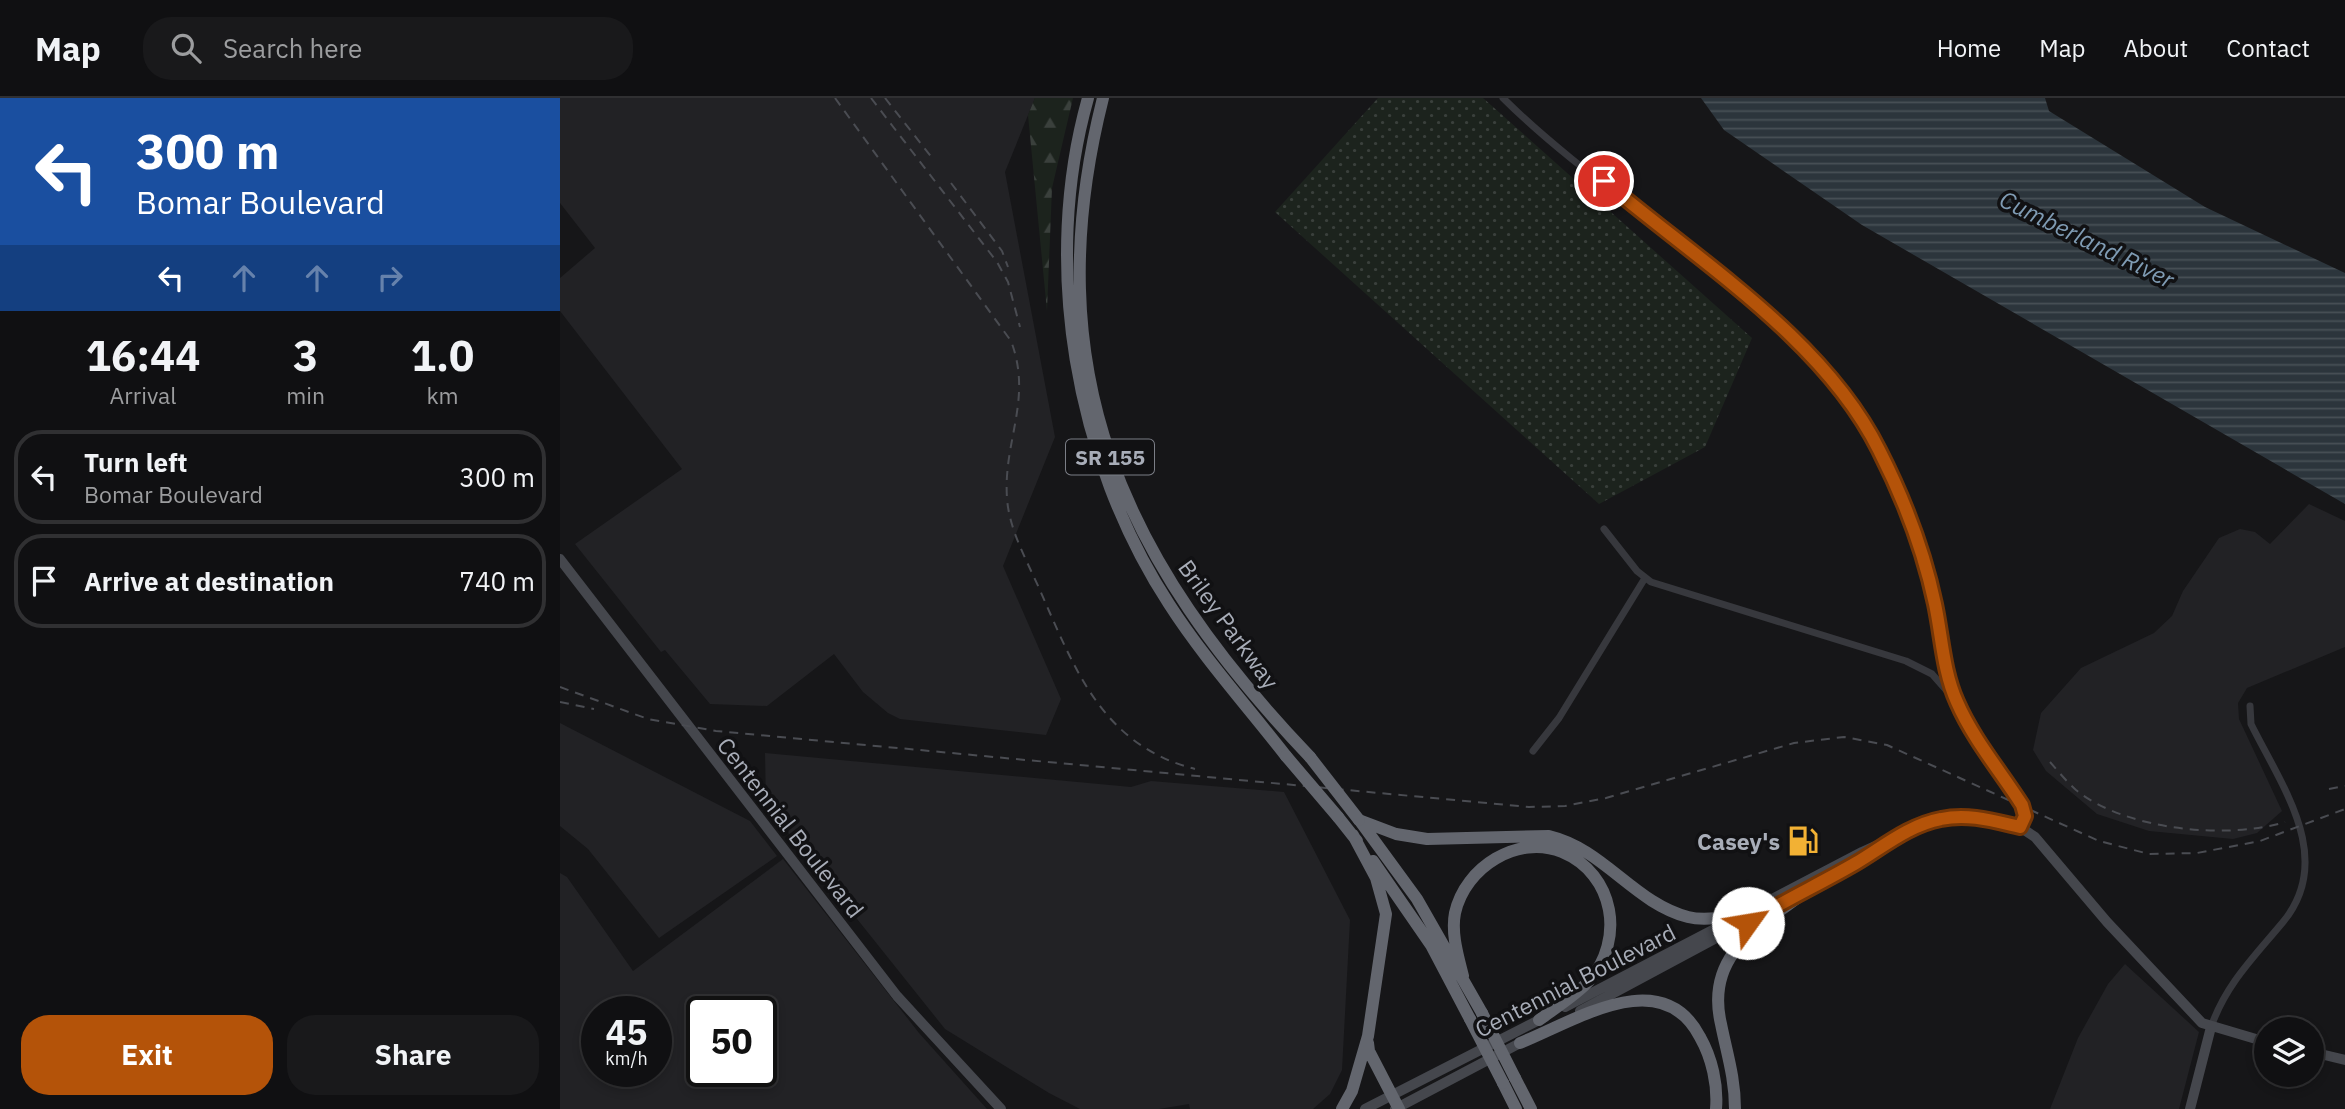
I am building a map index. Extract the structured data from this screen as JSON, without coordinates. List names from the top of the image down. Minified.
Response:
{"streets":{"highway":["SR 155","Briley Parkway"],"main road":["Centennial Boulevard"]},"water":["Cumberland River"],"places":{"fuel station":["Casey's"]},"page":{"header":"Map","search":"Search here","nav":["Home","Map","About","Contact"],"turn":["300 m","Bomar Boulevard"],"eta":["16:44","Arrival","3","min","1.0","km"],"list":[{"name":"Turn left","note":"Bomar Boulevard","value":"300 m"},{"name":"Arrive at destination","value":"740 m"}],"speed":"45 km/h","limit":"50","buttons":["Exit","Share"]}}
